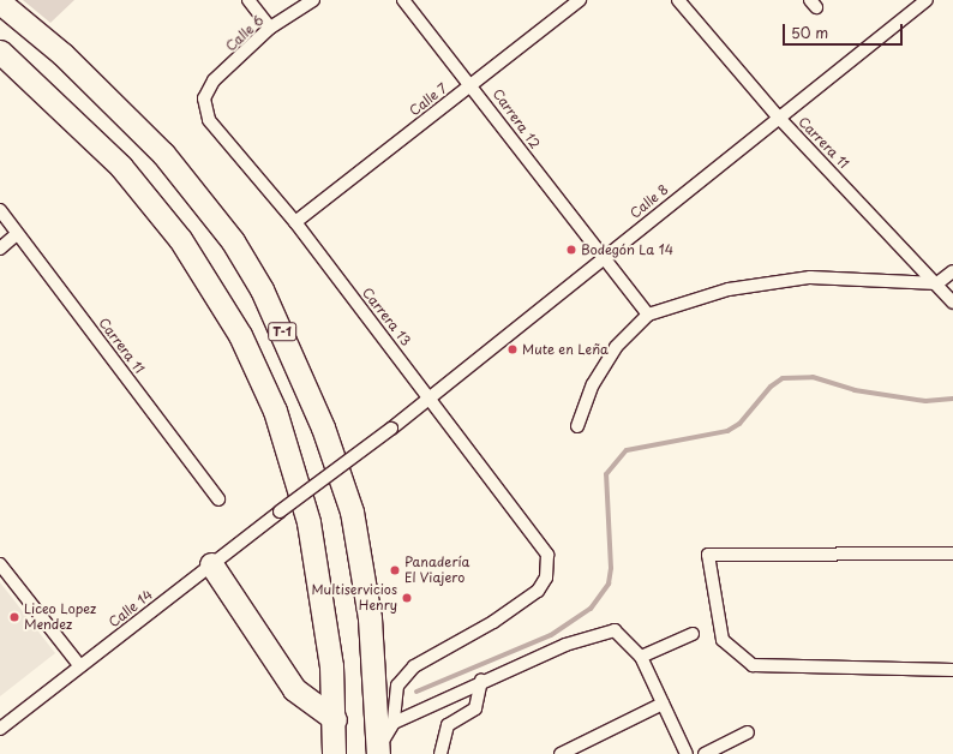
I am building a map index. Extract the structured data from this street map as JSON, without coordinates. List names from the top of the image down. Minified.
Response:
{"streets":{"highway":["T-1"],"street":["Calle 6","Calle 7","Carrera 12","Carrera 11","Calle 8","Carrera 13","Calle 14"]},"crossings":[["Calle 6","Carrera 13"],["Calle 7","Carrera 12"],["Calle 7","Carrera 13"],["Carrera 12","Calle 8"],["Carrera 11","Calle 8"],["Calle 8","Carrera 13"],["Calle 8","Calle 14"]],"places":["Bodegón La 14","Mute en Leña","Panadería El Viajero","Multiservicios Henry","Liceo Lopez Mendez"],"scale_bar":"50 m"}
